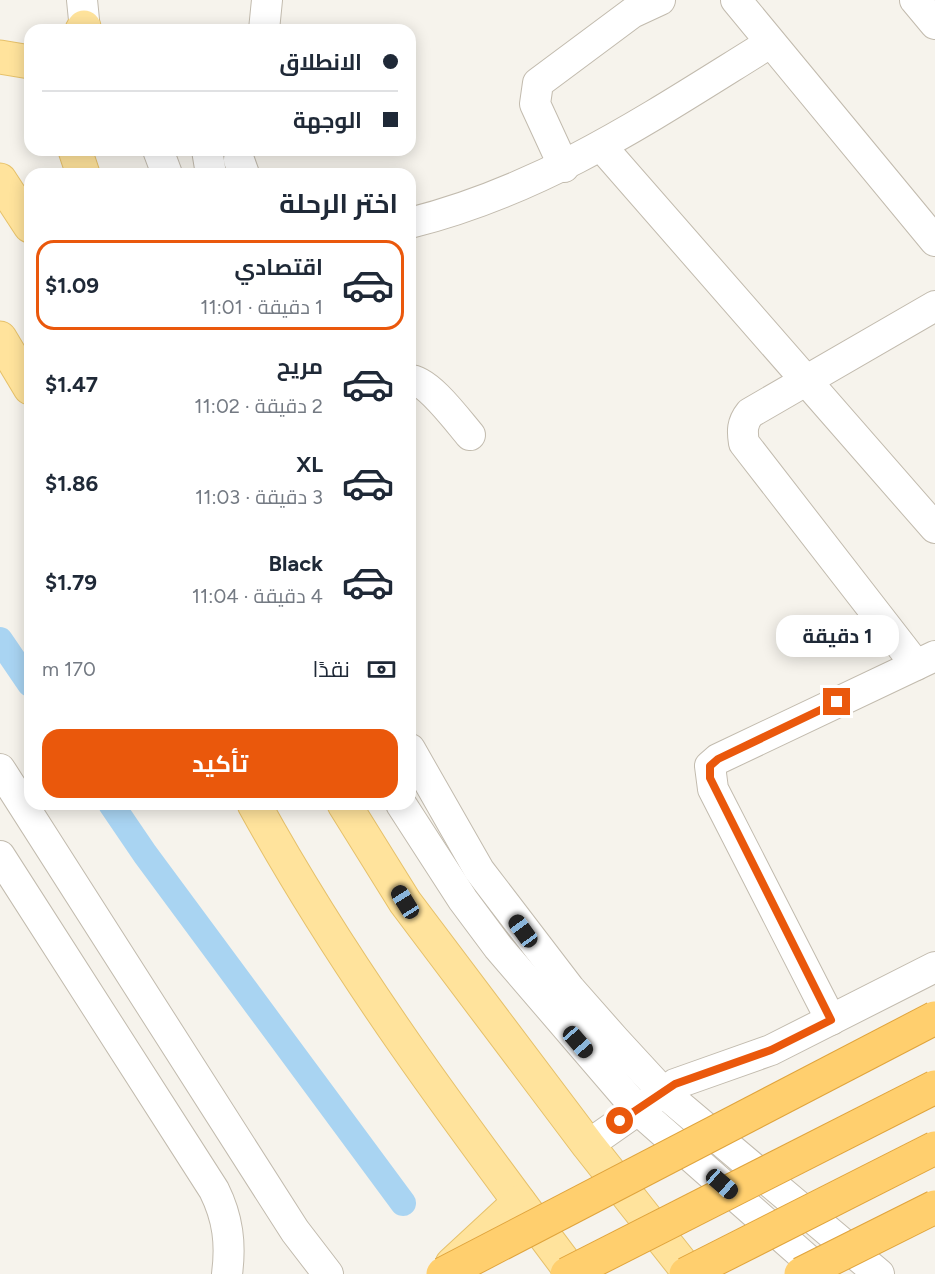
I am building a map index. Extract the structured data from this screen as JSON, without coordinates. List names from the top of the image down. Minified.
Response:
{"page":{"banner":["الانطلاق","الوجهة"],"heading":"اختر الرحلة","list":[{"name":"اقتصادي","note":"1 دقيقة · 11:01","value":"$1.09"},{"name":"مريح","note":"2 دقيقة · 11:02","value":"$1.47"},{"name":"XL","note":"3 دقيقة · 11:03","value":"$1.86"},{"name":"Black","note":"4 دقيقة · 11:04","value":"$1.79"}],"bubble":"1 دقيقة","pay":["نقدًا","170 m"],"buttons":"تأكيد"}}
